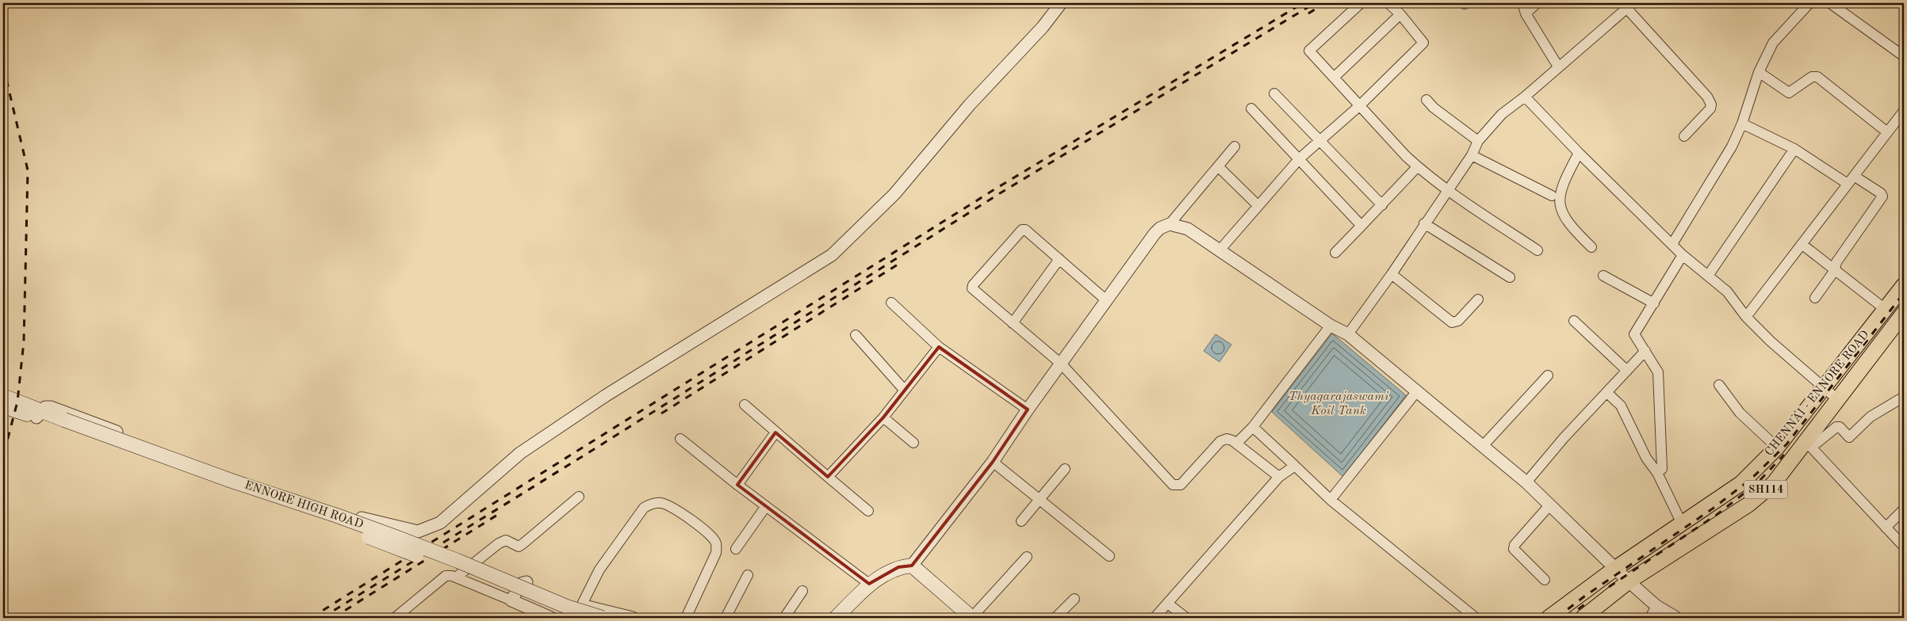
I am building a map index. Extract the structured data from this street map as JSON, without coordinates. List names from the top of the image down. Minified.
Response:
{"streets":{"main road":["CHENNAI - ENNORE ROAD","SH114","ENNORE HIGH ROAD"]},"water":["Thyagarajaswami Koil Tank"]}
